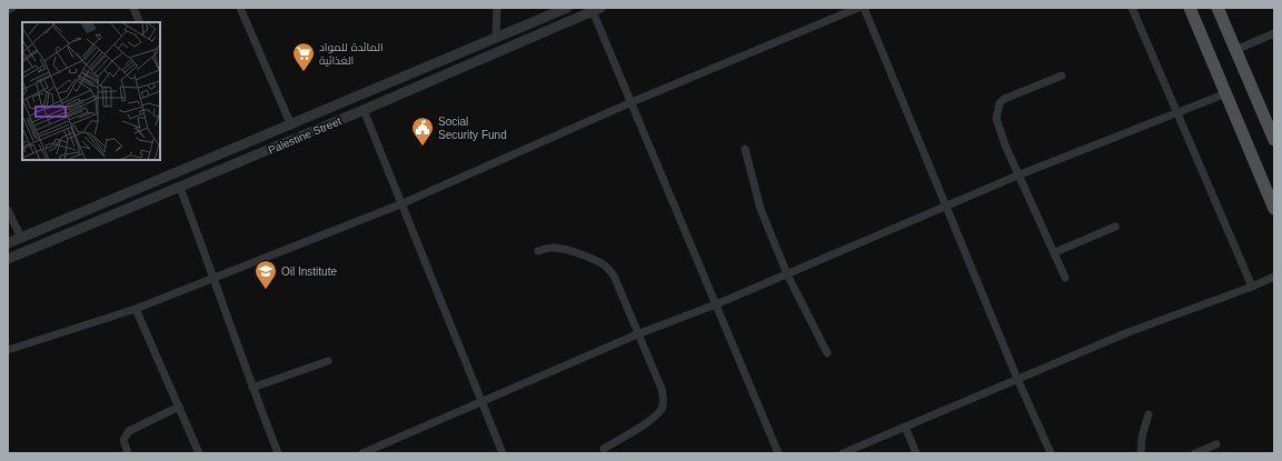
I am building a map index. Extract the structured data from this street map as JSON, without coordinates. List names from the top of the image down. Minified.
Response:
{"streets":{"street":["Palestine Street"]},"places":{"supermarket":["المائدة للمواد الغذائية"],"public building":["Social Security Fund"],"school or university":["Oil Institute"]}}
